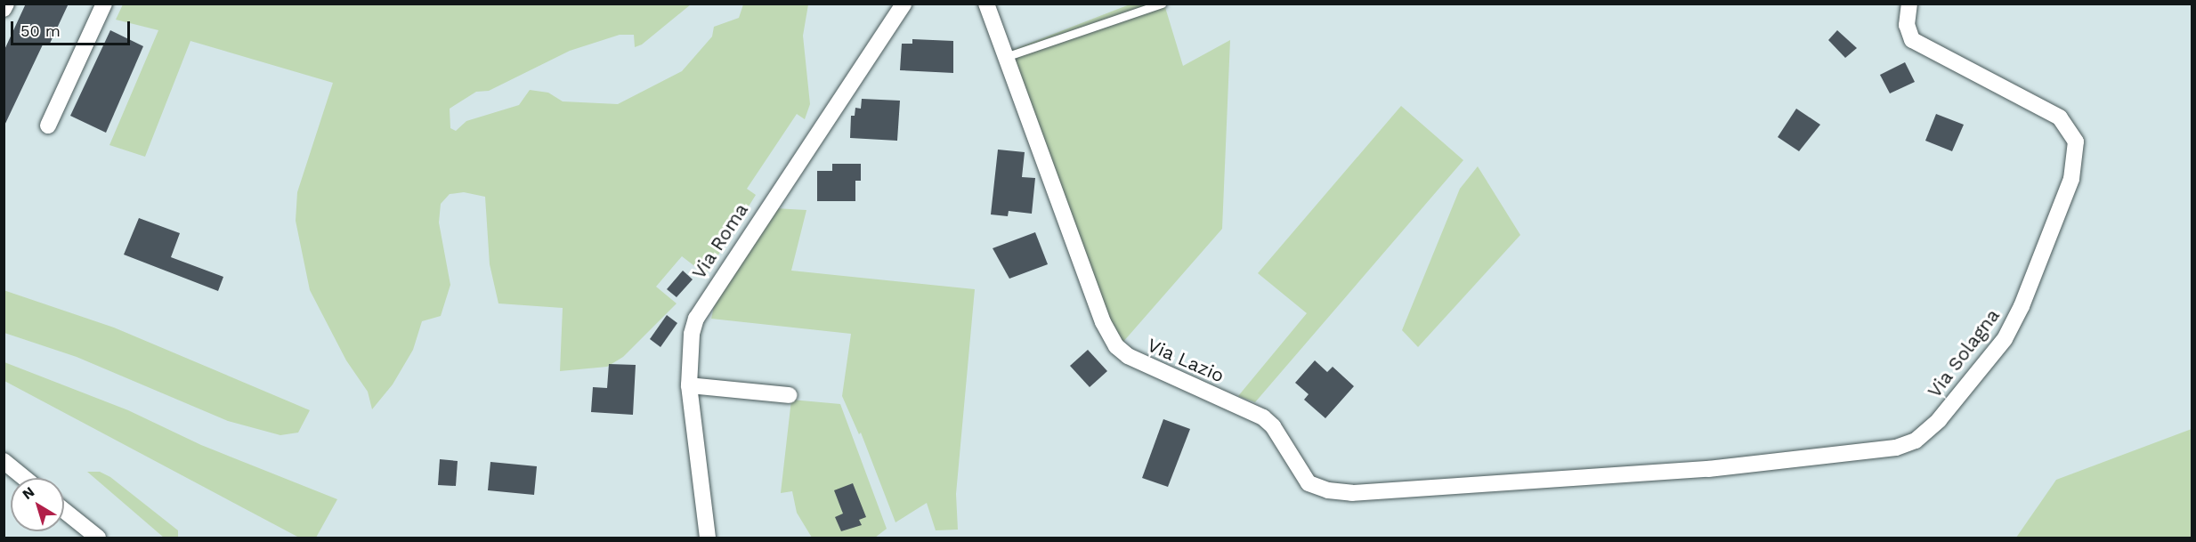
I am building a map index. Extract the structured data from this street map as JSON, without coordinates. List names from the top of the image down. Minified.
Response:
{"streets":{"street":["Via Roma","Via Solagna","Via Lazio"]},"crossings":[["Via Solagna","Via Lazio"]],"scale_bar":"50 m","north":"top left"}
